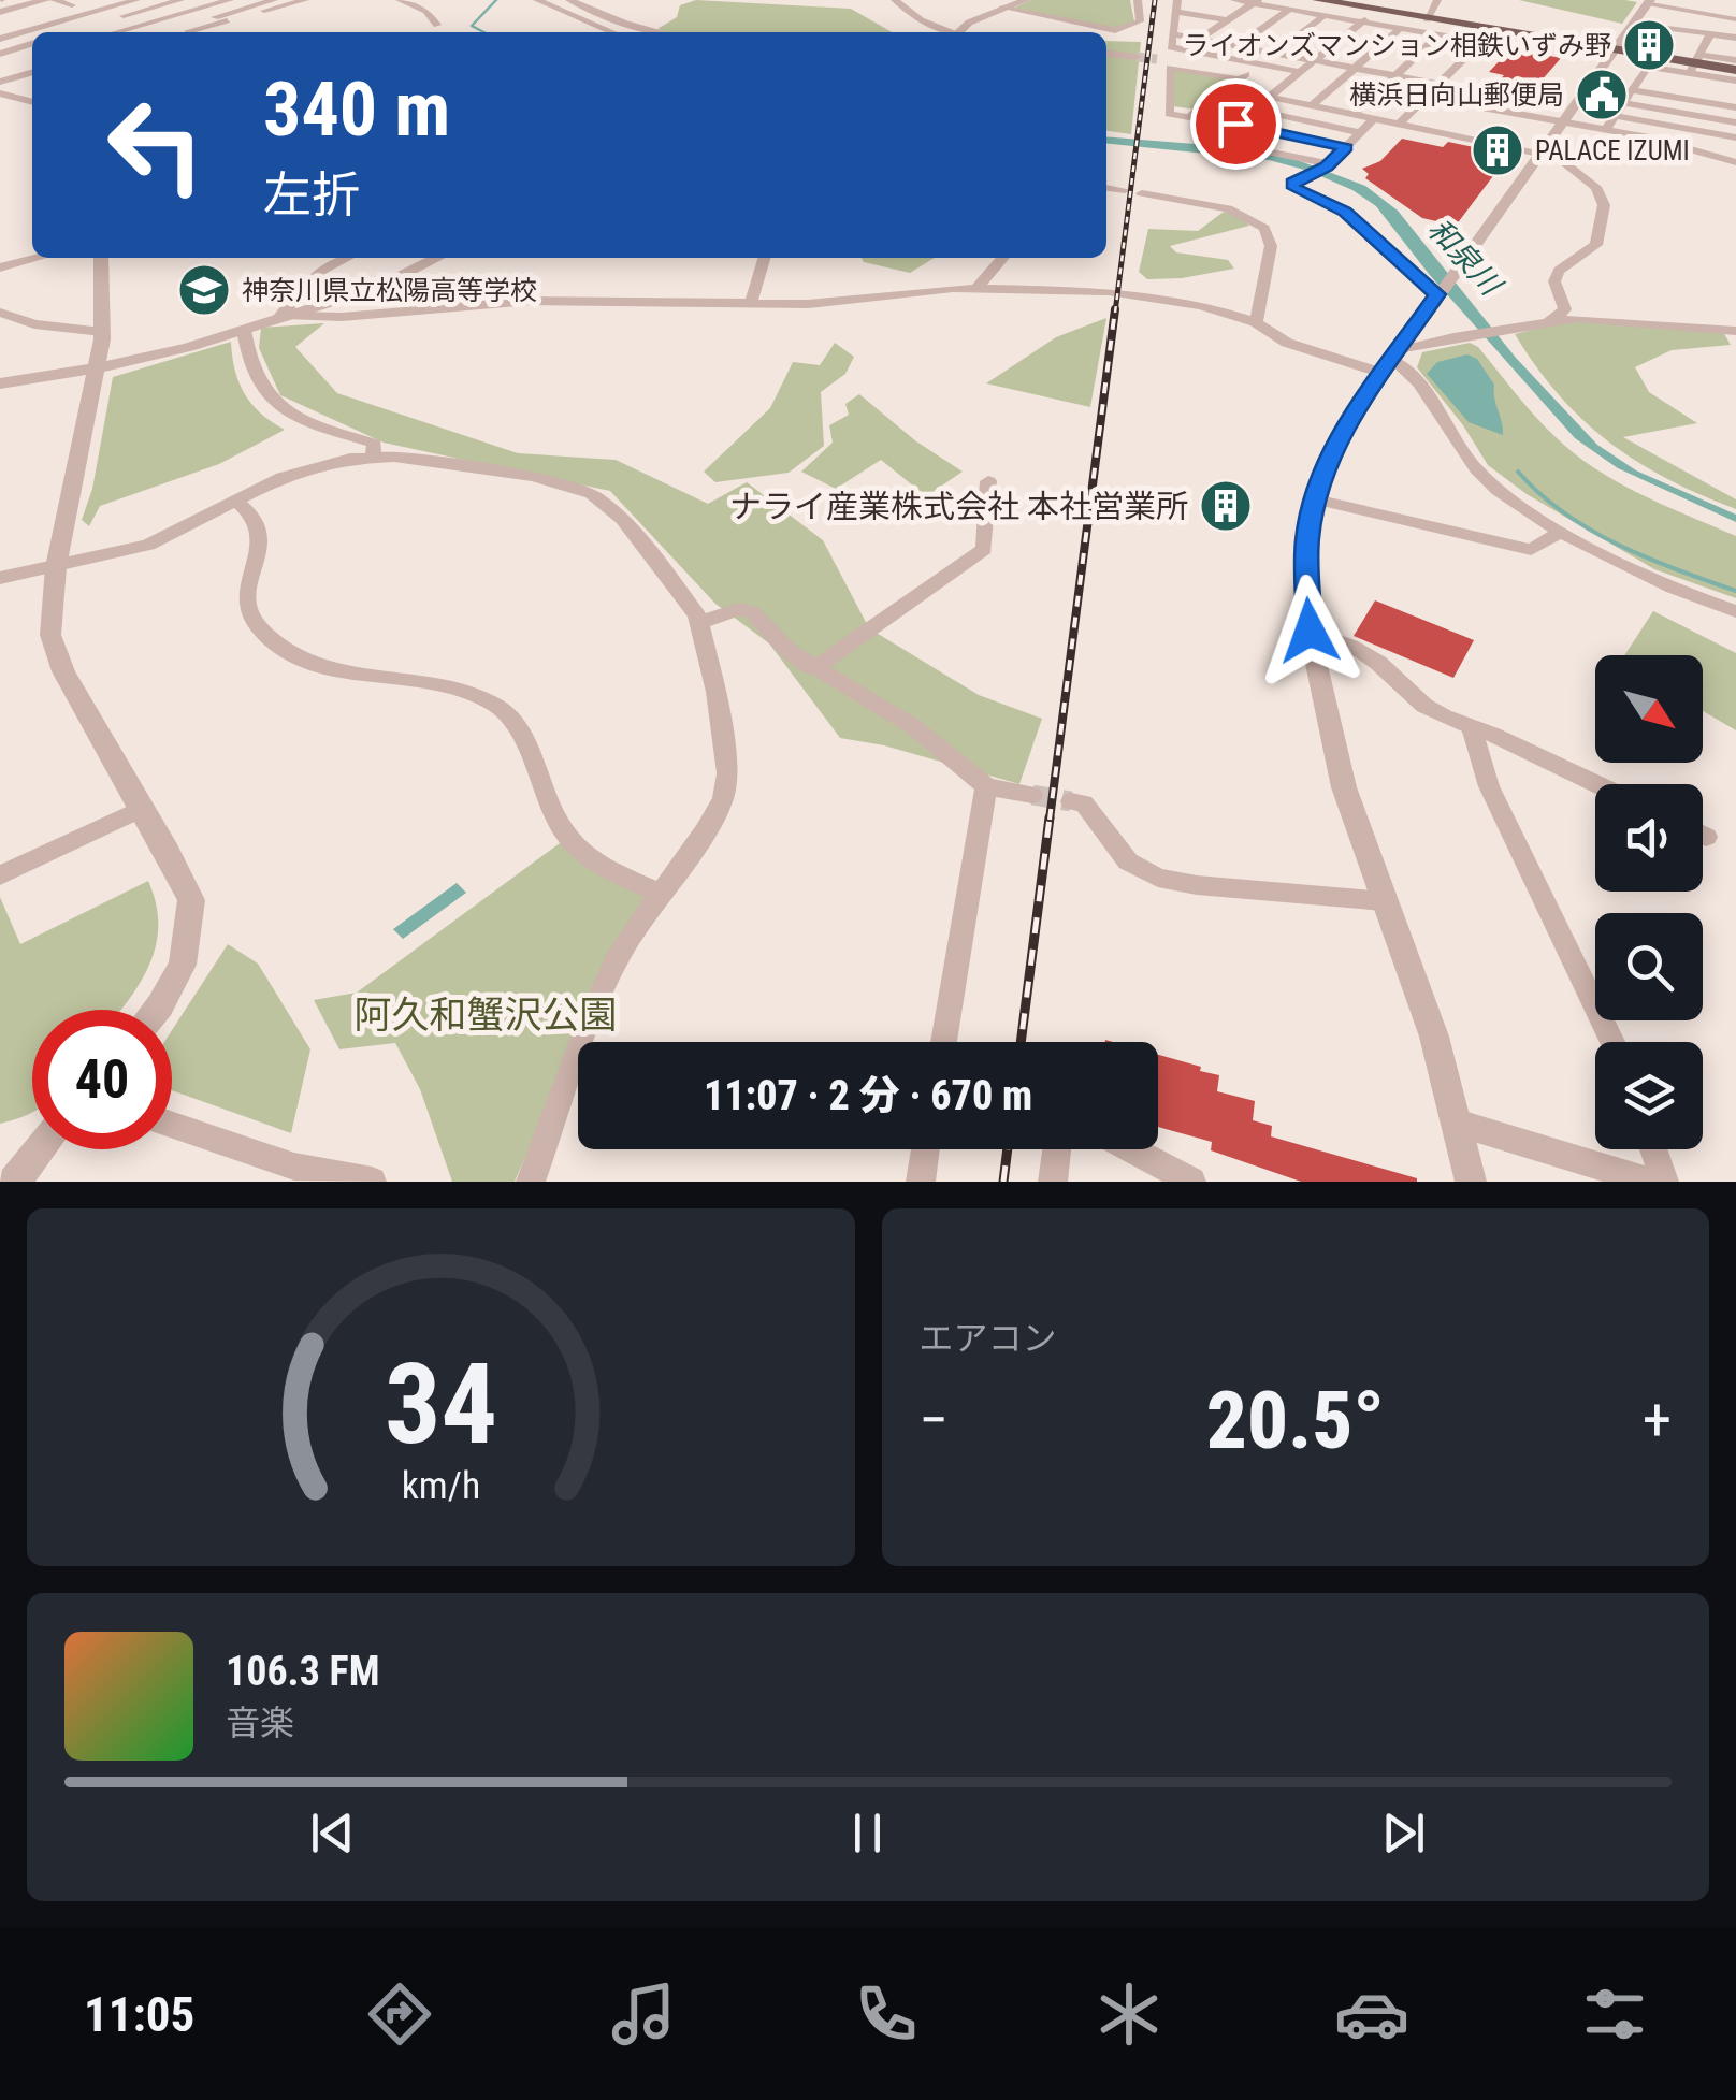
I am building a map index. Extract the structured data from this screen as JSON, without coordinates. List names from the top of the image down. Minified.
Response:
{"water":["和泉川"],"parks":["阿久和蟹沢公園"],"places":{"building":["ライオンズマンション相鉄いずみ野","PALACE IZUMI","ナライ産業株式会社 本社営業所"],"public building":["横浜日向山郵便局"],"school or university":["神奈川県立松陽高等学校"]},"north":"bottom right","page":{"turn":["340 m","左折"],"limit":"40","trip":"11:07 · 2 分 · 670 m","tile":"エアコン","heat":["−","20.5°","+"],"song":["106.3 FM","音楽"],"tabs":"11:05","gauge":["34","km/h"]}}
